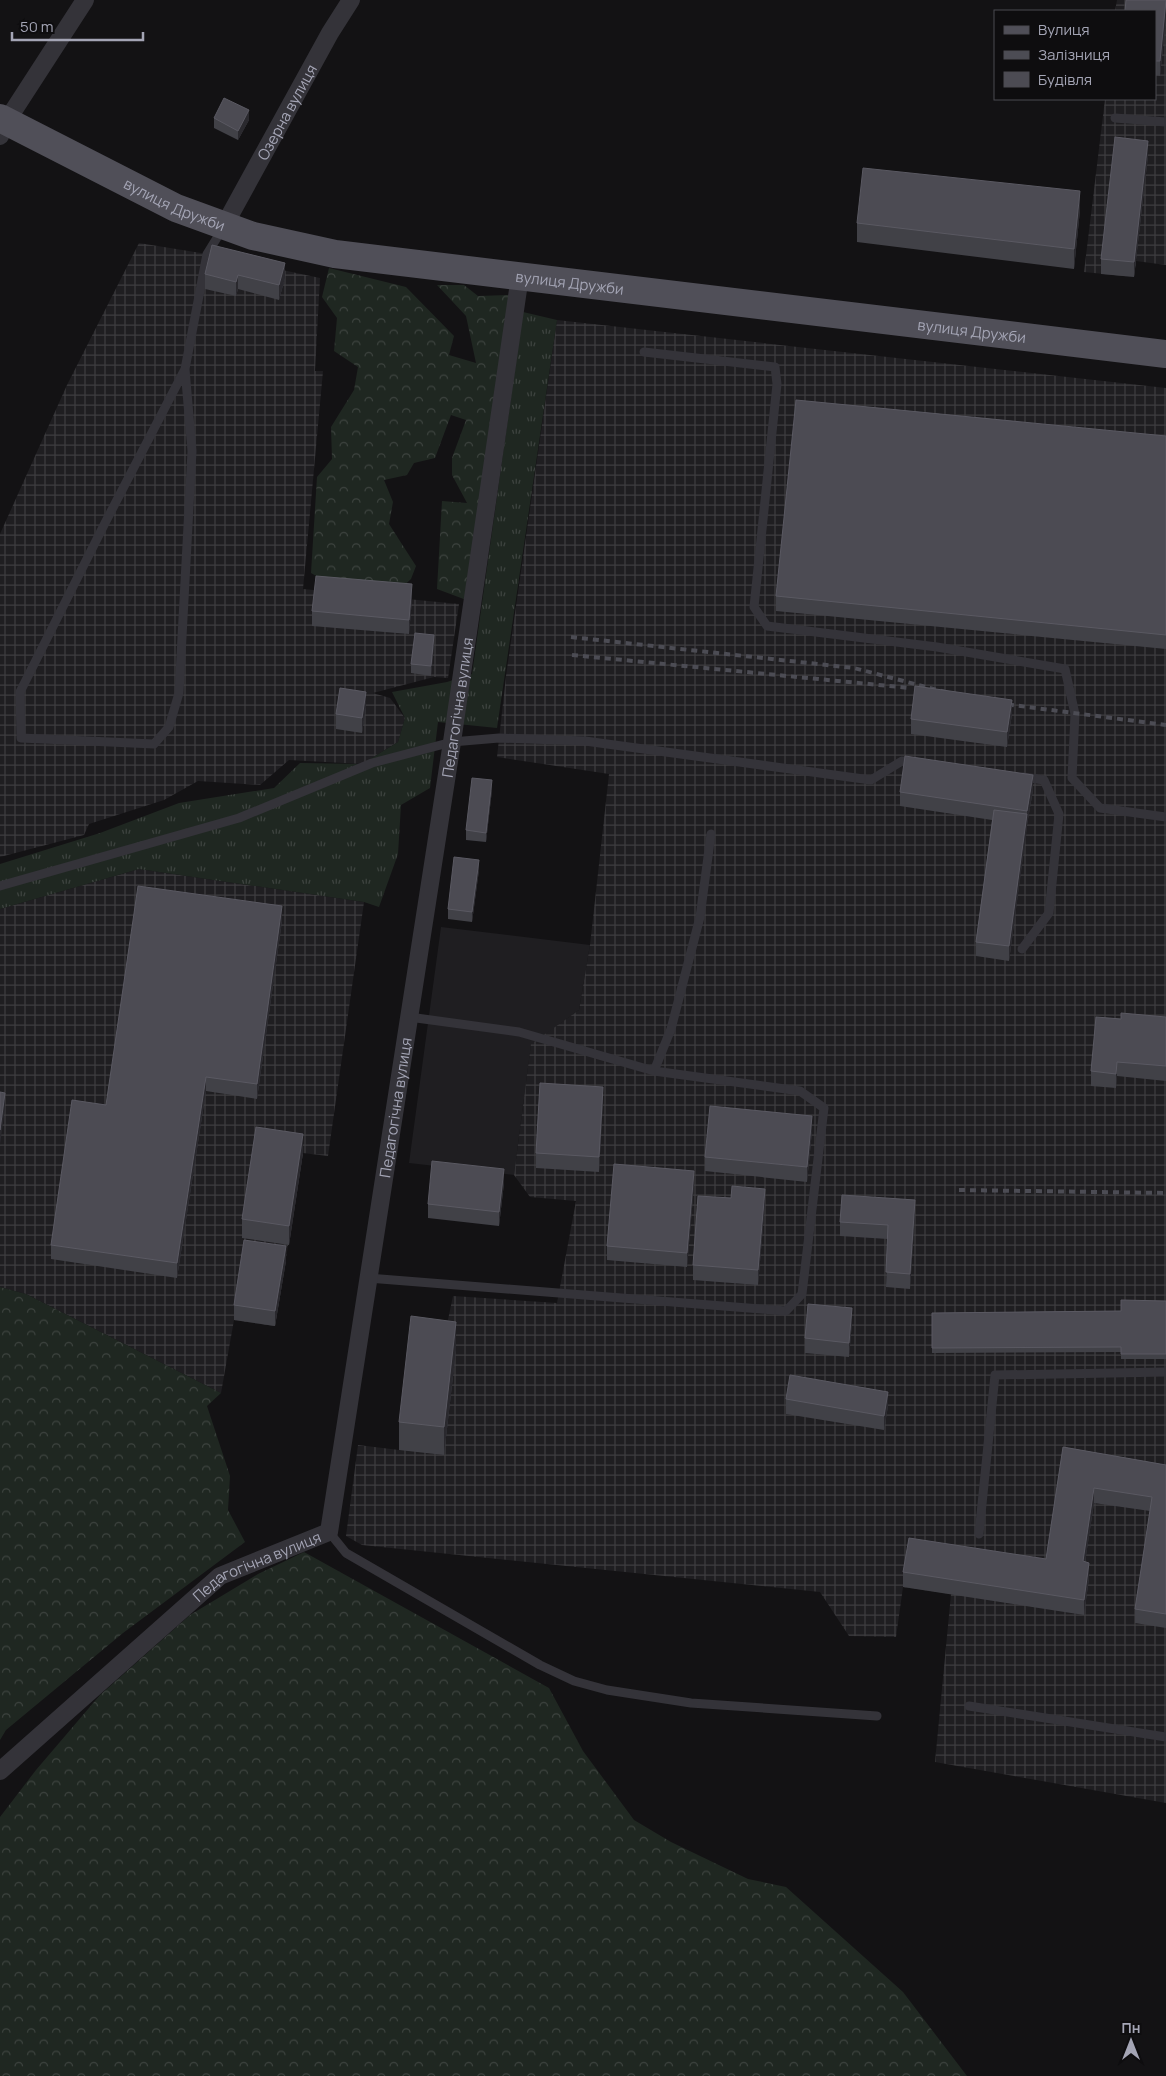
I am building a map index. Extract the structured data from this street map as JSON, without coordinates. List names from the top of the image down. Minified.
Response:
{"streets":{"main road":["вулиця Дружби"],"street":["Озерна вулиця","Педагогічна вулиця"]},"crossings":[["Озерна вулиця","вулиця Дружби"],["вулиця Дружби","Педагогічна вулиця"]],"legend":["Вулиця","Залізниця","Будівля"],"scale_bar":"50 m","north":"top"}
